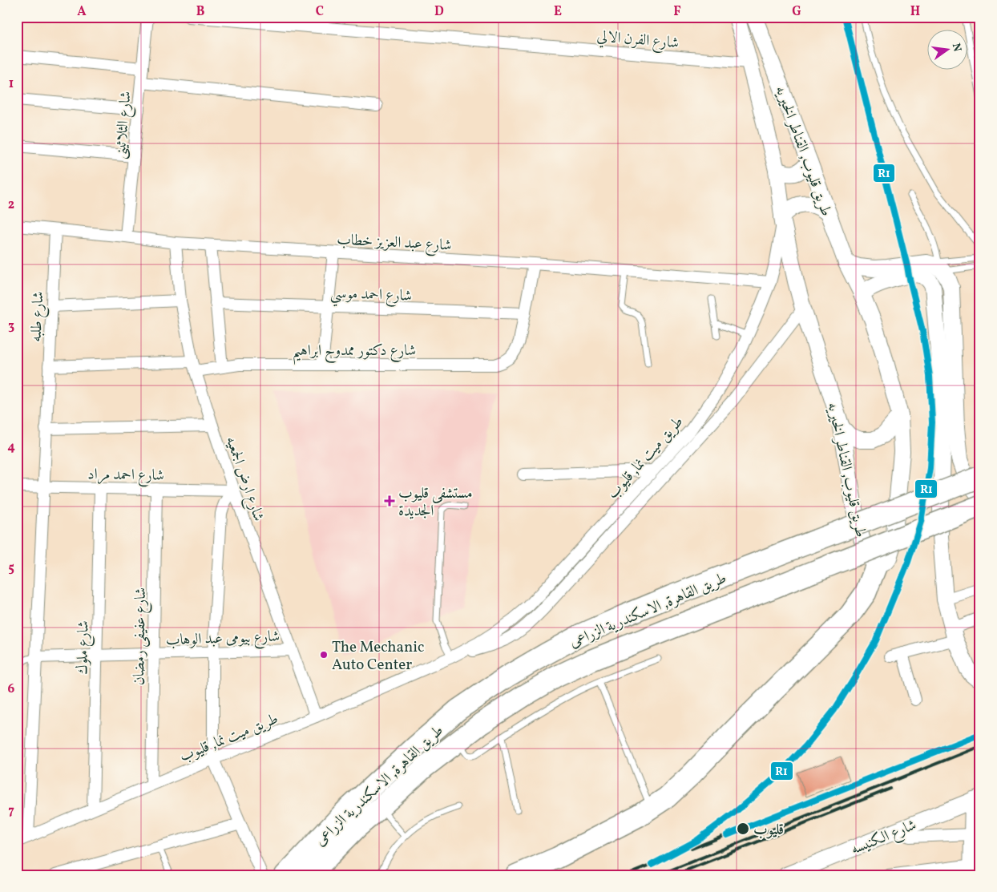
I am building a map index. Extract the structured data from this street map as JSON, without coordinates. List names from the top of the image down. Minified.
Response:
{"streets":{"highway":["طريق القاهرة, الاسكندرية الزراعى"],"main road":["طريق قليوب, القناطر الخيريه","شارع الكنيسه"],"street":["شارع الفرن الالي","شارع الثلاثينى","شارع عبد العزيز خطاب","شارع احمد موسي","شارع طلبه","شارع دكتور ممدوح ابراهيم","طريق ميت نما, قليوب","شارع احمد مراد","شارع ارض الجمعيه","شارع عفيفى رمضان","شارع بيومى عبد الوهاب","شارع ملوك"]},"crossings":[["شارع الفرن الالي","طريق قليوب, القناطر الخيريه"],["شارع الثلاثينى","شارع عبد العزيز خطاب"],["طريق قليوب, القناطر الخيريه","طريق ميت نما, قليوب"],["شارع عبد العزيز خطاب","شارع طلبه"],["شارع عبد العزيز خطاب","طريق ميت نما, قليوب"],["شارع عبد العزيز خطاب","شارع ارض الجمعيه"],["شارع احمد موسي","شارع دكتور ممدوح ابراهيم"],["شارع طلبه","شارع دكتور ممدوح ابراهيم"],["شارع طلبه","طريق ميت نما, قليوب"],["شارع طلبه","شارع احمد مراد"],["شارع طلبه","شارع بيومى عبد الوهاب"],["شارع دكتور ممدوح ابراهيم","شارع ارض الجمعيه"],["طريق ميت نما, قليوب","شارع ارض الجمعيه"],["طريق ميت نما, قليوب","شارع عفيفى رمضان"],["طريق ميت نما, قليوب","شارع ملوك"],["شارع احمد مراد","شارع ارض الجمعيه"],["شارع احمد مراد","شارع عفيفى رمضان"],["شارع احمد مراد","شارع ملوك"],["شارع ارض الجمعيه","شارع بيومى عبد الوهاب"],["شارع عفيفى رمضان","شارع بيومى عبد الوهاب"],["شارع بيومى عبد الوهاب","شارع ملوك"]],"places":{"health":["مستشفى قليوب الجديدة"],"other":["The Mechanic Auto Center","قليوب"]},"lines":["transit line R1"],"north":"right","grid":{"columns":["A","B","C","D","E","F","G","H"],"rows":["1","2","3","4","5","6","7"]}}
